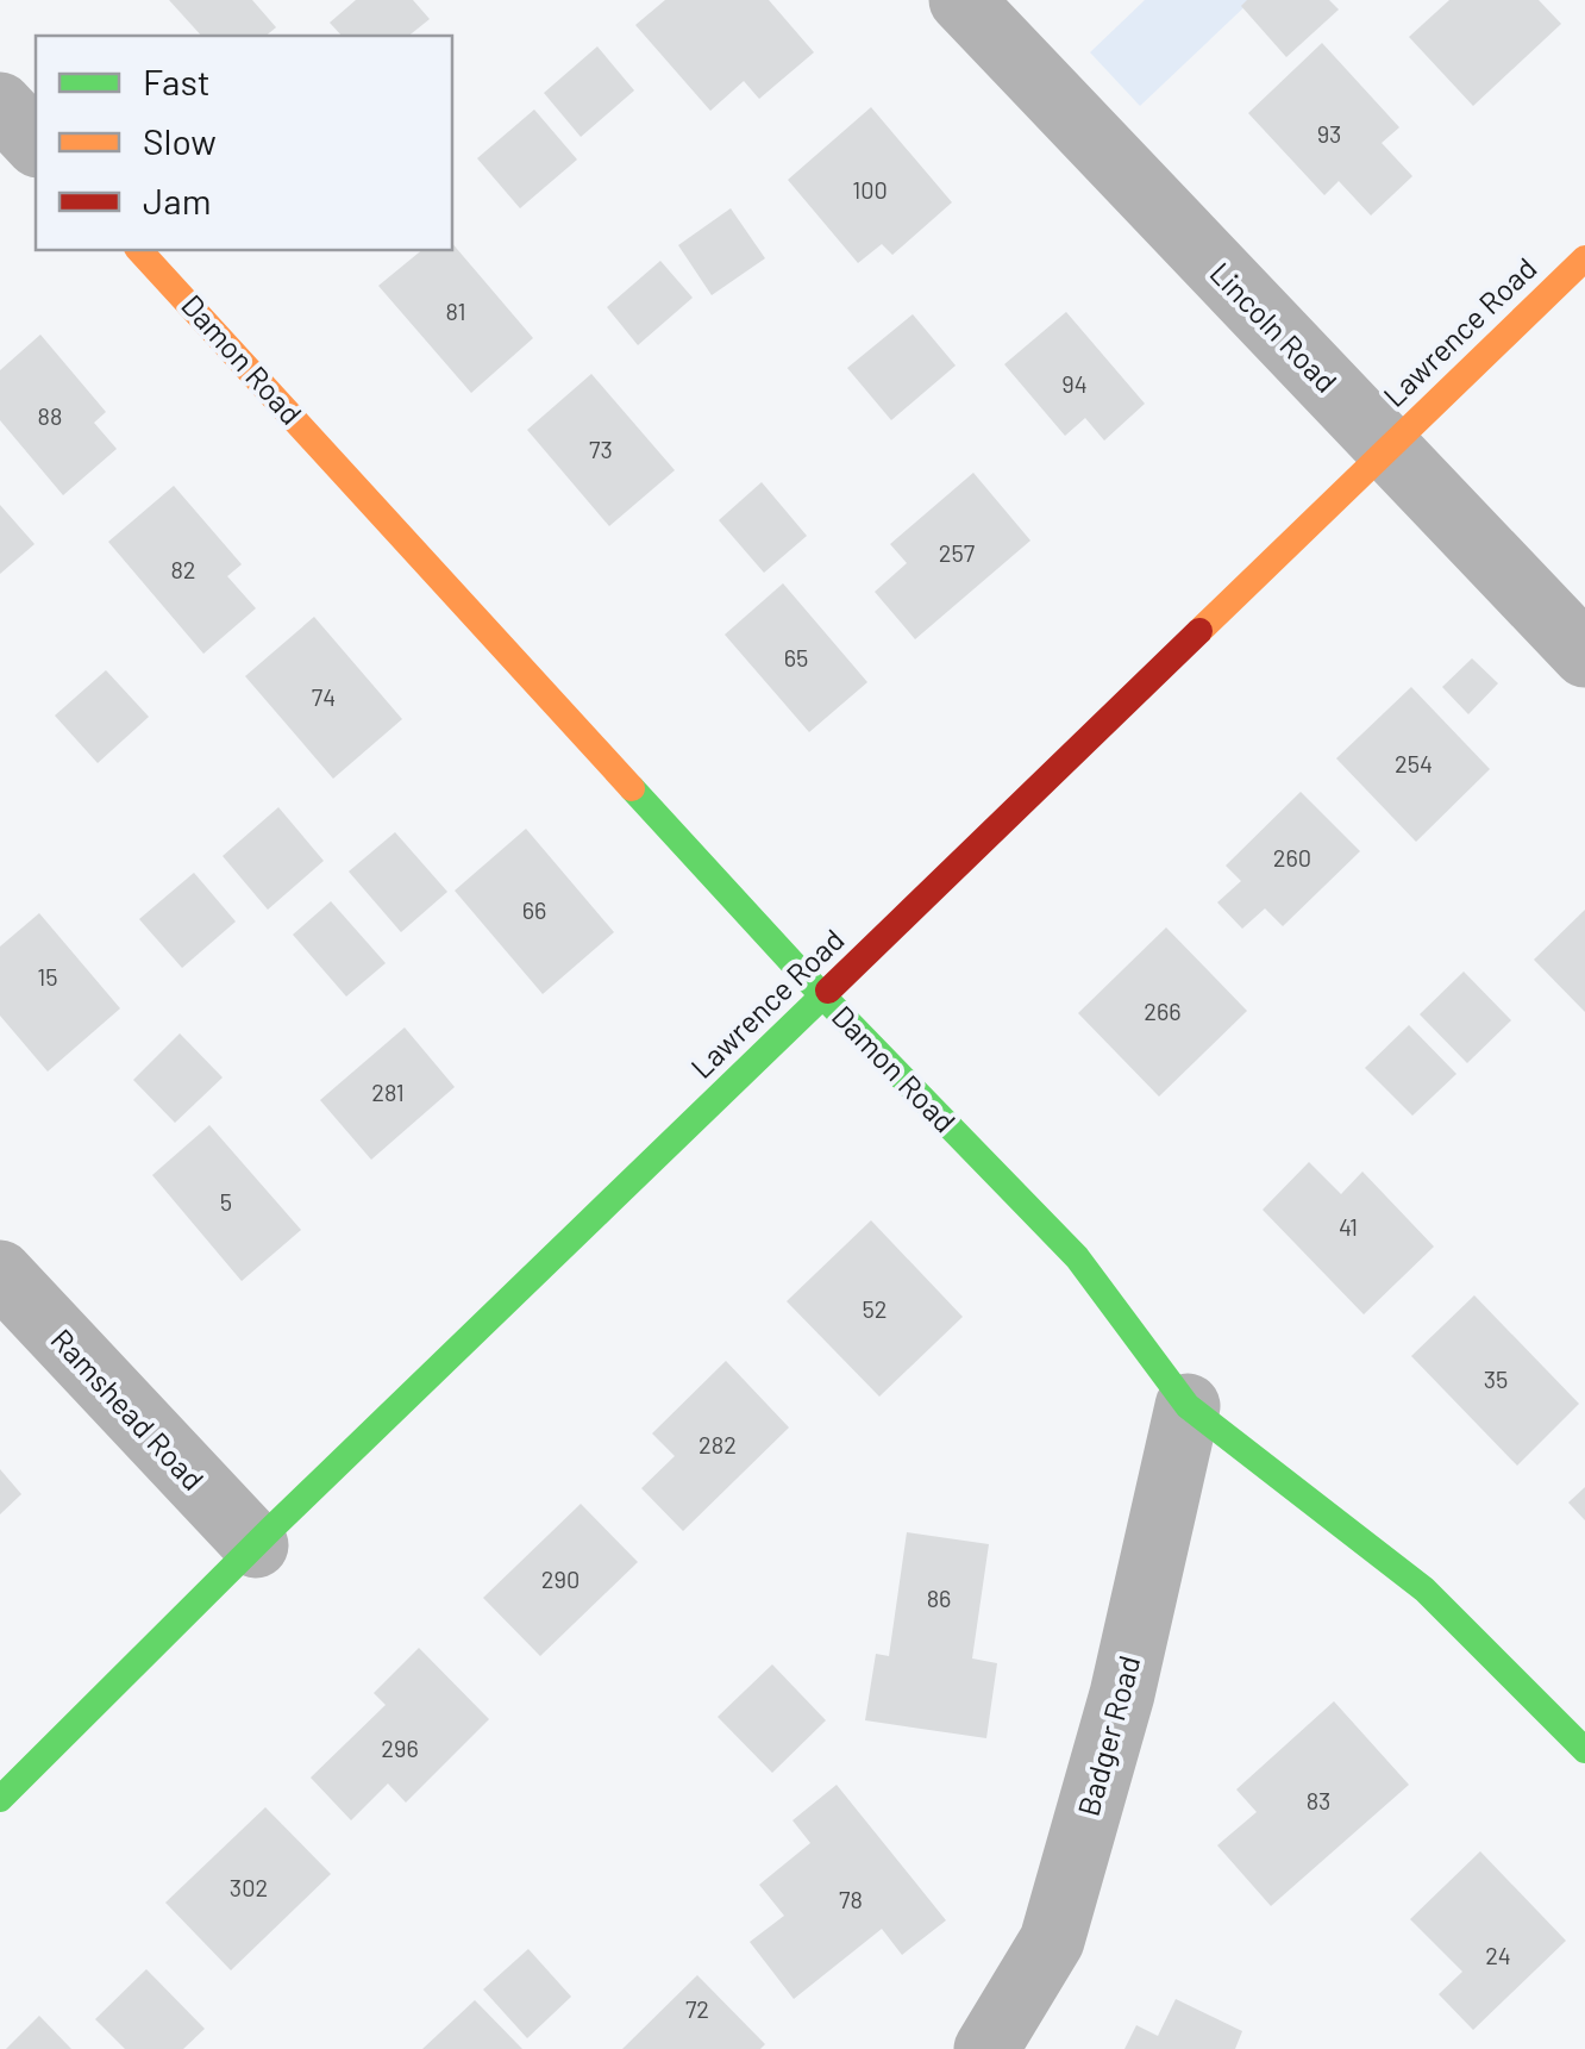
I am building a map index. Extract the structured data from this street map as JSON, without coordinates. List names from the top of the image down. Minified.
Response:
{"streets":{"street":["Lincoln Road","Lawrence Road","Damon Road","Ramshead Road","Badger Road"]},"crossings":[["Lincoln Road","Lawrence Road"],["Lawrence Road","Damon Road"],["Lawrence Road","Ramshead Road"],["Damon Road","Badger Road"]],"house_numbers":["93","100","81","94","88","73","257","82","65","74","254","260","66","15","266","281","5","41","52","35","282","290","86","296","83","302","78","24","72"],"legend":["Fast","Slow","Jam"]}
